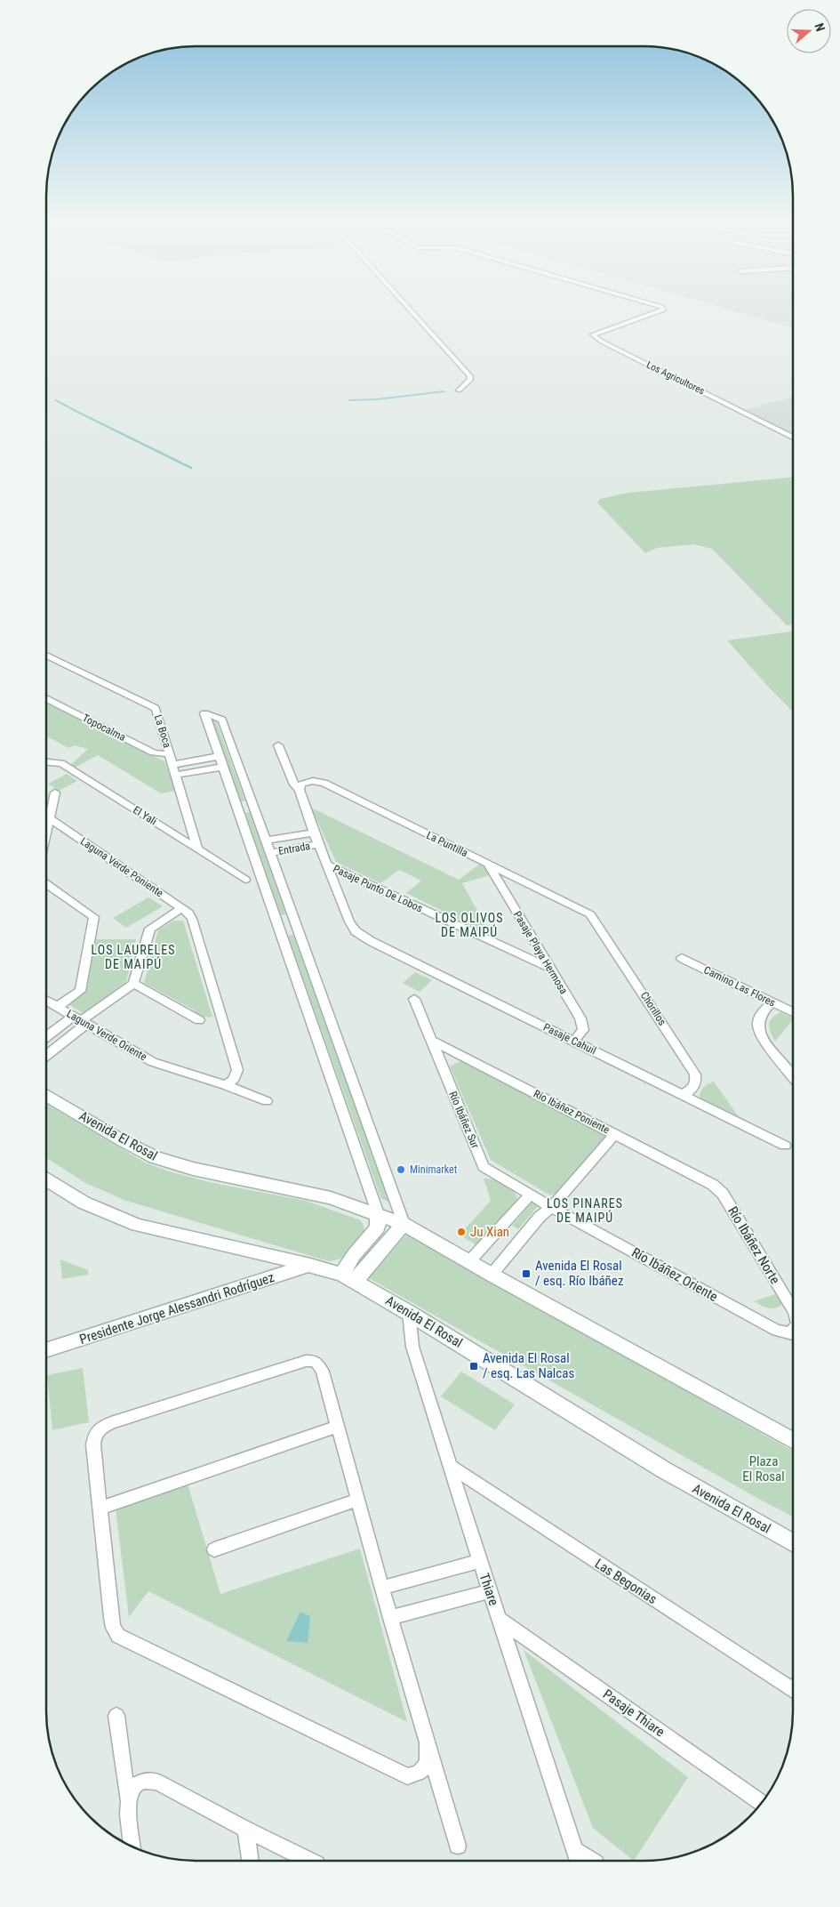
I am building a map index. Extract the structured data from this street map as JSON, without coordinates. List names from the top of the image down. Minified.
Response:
{"streets":{"street":["Los Agricultores","Topocalma","La Boca","El Yali","La Puntilla","Entrada","Laguna Verde Poniente","Pasaje Punto De Lobos","Pasaje Playa Hermosa","Camino Las Flores","Chorillos","Laguna Verde Oriente","Pasaje Cahuil","Río Ibáñez Poniente","Río Ibáñez Sur","Avenida El Rosal","Río Ibáñez Norte","Río Ibáñez Oriente","Presidente Jorge Alessandri Rodríguez","Las Begonias","Thiare","Pasaje Thiare"]},"crossings":[["Topocalma","La Boca"],["La Boca","El Yali"],["La Puntilla","Pasaje Playa Hermosa"],["La Puntilla","Chorillos"],["Laguna Verde Poniente","Laguna Verde Oriente"],["Pasaje Punto De Lobos","Pasaje Playa Hermosa"],["Pasaje Punto De Lobos","Pasaje Cahuil"],["Pasaje Playa Hermosa","Pasaje Cahuil"],["Chorillos","Pasaje Cahuil"],["Río Ibáñez Poniente","Río Ibáñez Sur"],["Río Ibáñez Poniente","Río Ibáñez Norte"],["Río Ibáñez Sur","Río Ibáñez Oriente"],["Avenida El Rosal","Presidente Jorge Alessandri Rodríguez"],["Avenida El Rosal","Thiare"],["Las Begonias","Thiare"],["Thiare","Pasaje Thiare"]],"districts":["LOS OLIVOS DE MAIPÚ","LOS LAURELES DE MAIPÚ","LOS PINARES DE MAIPÚ"],"parks":["Plaza El Rosal"],"places":{"other":["Minimarket","Ju Xian"],"transit":["Avenida El Rosal / esq. Río Ibáñez","Avenida El Rosal / esq. Las Nalcas"]},"north":"right"}
